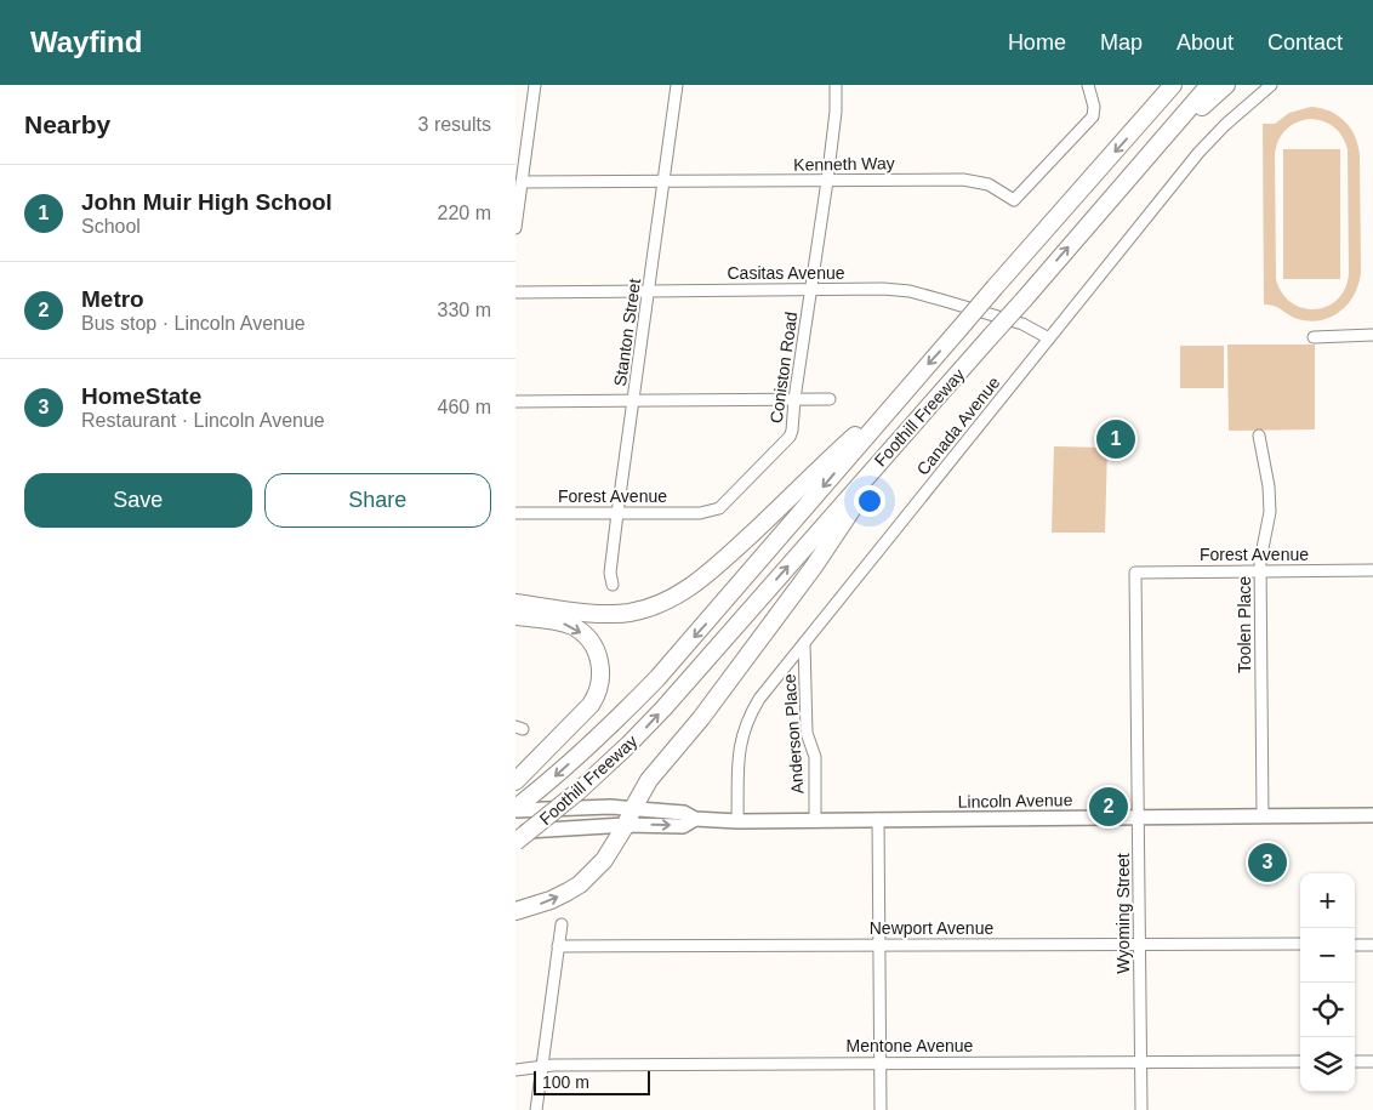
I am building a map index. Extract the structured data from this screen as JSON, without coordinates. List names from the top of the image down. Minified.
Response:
{"streets":{"highway":["Foothill Freeway"],"main road":["Lincoln Avenue"],"street":["Kenneth Way","Casitas Avenue","Stanton Street","Coniston Road","Canada Avenue","Forest Avenue","Toolen Place","Anderson Place","Wyoming Street","Newport Avenue","Mentone Avenue"]},"crossings":[["Kenneth Way","Stanton Street"],["Kenneth Way","Coniston Road"],["Casitas Avenue","Stanton Street"],["Casitas Avenue","Coniston Road"],["Casitas Avenue","Canada Avenue"],["Stanton Street","Forest Avenue"],["Coniston Road","Forest Avenue"],["Foothill Freeway","Lincoln Avenue"],["Canada Avenue","Anderson Place"],["Canada Avenue","Lincoln Avenue"],["Forest Avenue","Toolen Place"],["Forest Avenue","Wyoming Street"],["Toolen Place","Lincoln Avenue"],["Anderson Place","Lincoln Avenue"],["Lincoln Avenue","Wyoming Street"],["Wyoming Street","Newport Avenue"],["Wyoming Street","Mentone Avenue"]],"scale_bar":"100 m","page":{"header":"Wayfind","nav":["Home","Map","About","Contact"],"heading":["Nearby","3 results"],"list":[{"mark":"1","name":"John Muir High School","note":"School","value":"220 m"},{"mark":"2","name":"Metro","note":"Bus stop · Lincoln Avenue","value":"330 m"},{"mark":"3","name":"HomeState","note":"Restaurant · Lincoln Avenue","value":"460 m"}],"pins":["1","2","3"],"buttons":["Save","Share"],"map_buttons":["+","−"],"scale":"100 m"}}
